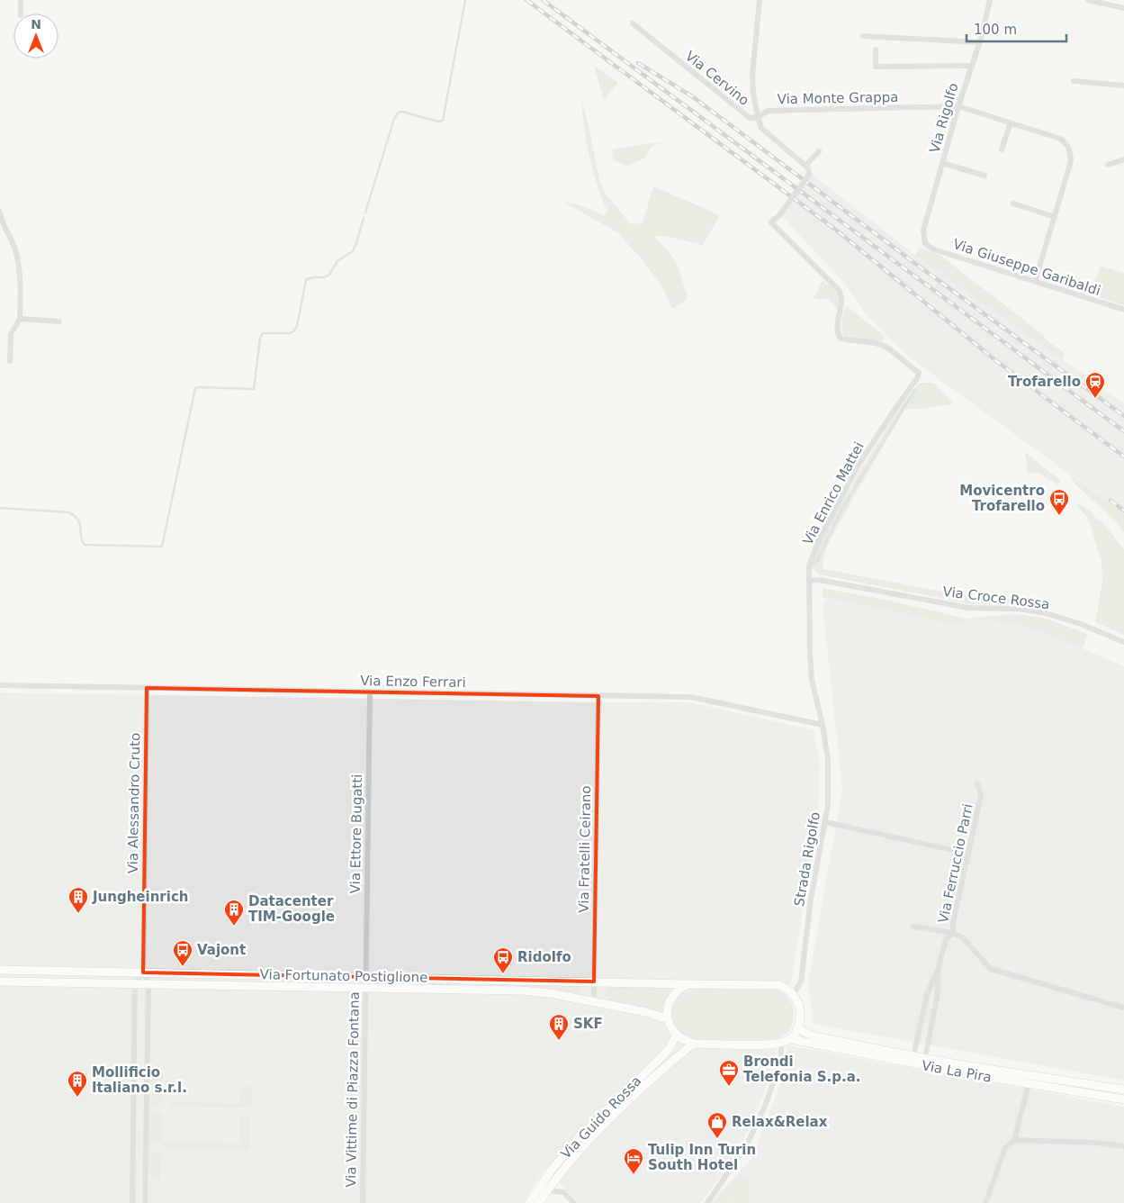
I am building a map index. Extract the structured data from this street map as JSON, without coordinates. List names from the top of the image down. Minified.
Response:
{"streets":{"street":["Via Cervino","Via Monte Grappa","Via Rigolfo","Via Giuseppe Garibaldi","Via Enrico Mattei","Via Croce Rossa","Via Enzo Ferrari","Via Alessandro Cruto","Via Ettore Bugatti","Via Fratelli Ceirano","Strada Rigolfo","Via Ferruccio Parri","Via Fortunato Postiglione","Via La Pira","Via Vittime di Piazza Fontana","Via Guido Rossa"]},"crossings":[["Via Cervino","Via Monte Grappa"],["Via Cervino","Via Enrico Mattei"],["Via Monte Grappa","Via Rigolfo"],["Via Rigolfo","Via Giuseppe Garibaldi"],["Via Enrico Mattei","Via Croce Rossa"],["Via Enrico Mattei","Via Enzo Ferrari"],["Via Enrico Mattei","Strada Rigolfo"],["Via Enzo Ferrari","Via Alessandro Cruto"],["Via Enzo Ferrari","Via Ettore Bugatti"],["Via Enzo Ferrari","Via Fratelli Ceirano"],["Via Enzo Ferrari","Strada Rigolfo"],["Via Alessandro Cruto","Via Fortunato Postiglione"],["Via Ettore Bugatti","Via Fortunato Postiglione"],["Via Ettore Bugatti","Via Vittime di Piazza Fontana"],["Via Fratelli Ceirano","Via Fortunato Postiglione"],["Strada Rigolfo","Via Fortunato Postiglione"],["Via Fortunato Postiglione","Via Vittime di Piazza Fontana"]],"places":{"station":["Trofarello"],"bus stop":["Movicentro Trofarello","Vajont","Ridolfo"],"building":["Jungheinrich","Datacenter TIM-Google","SKF","Mollificio Italiano s.r.l."],"office":["Brondi Telefonia S.p.a."],"shop":["Relax&Relax"],"hotel":["Tulip Inn Turin South Hotel"]},"scale_bar":"100 m","north":"top"}
